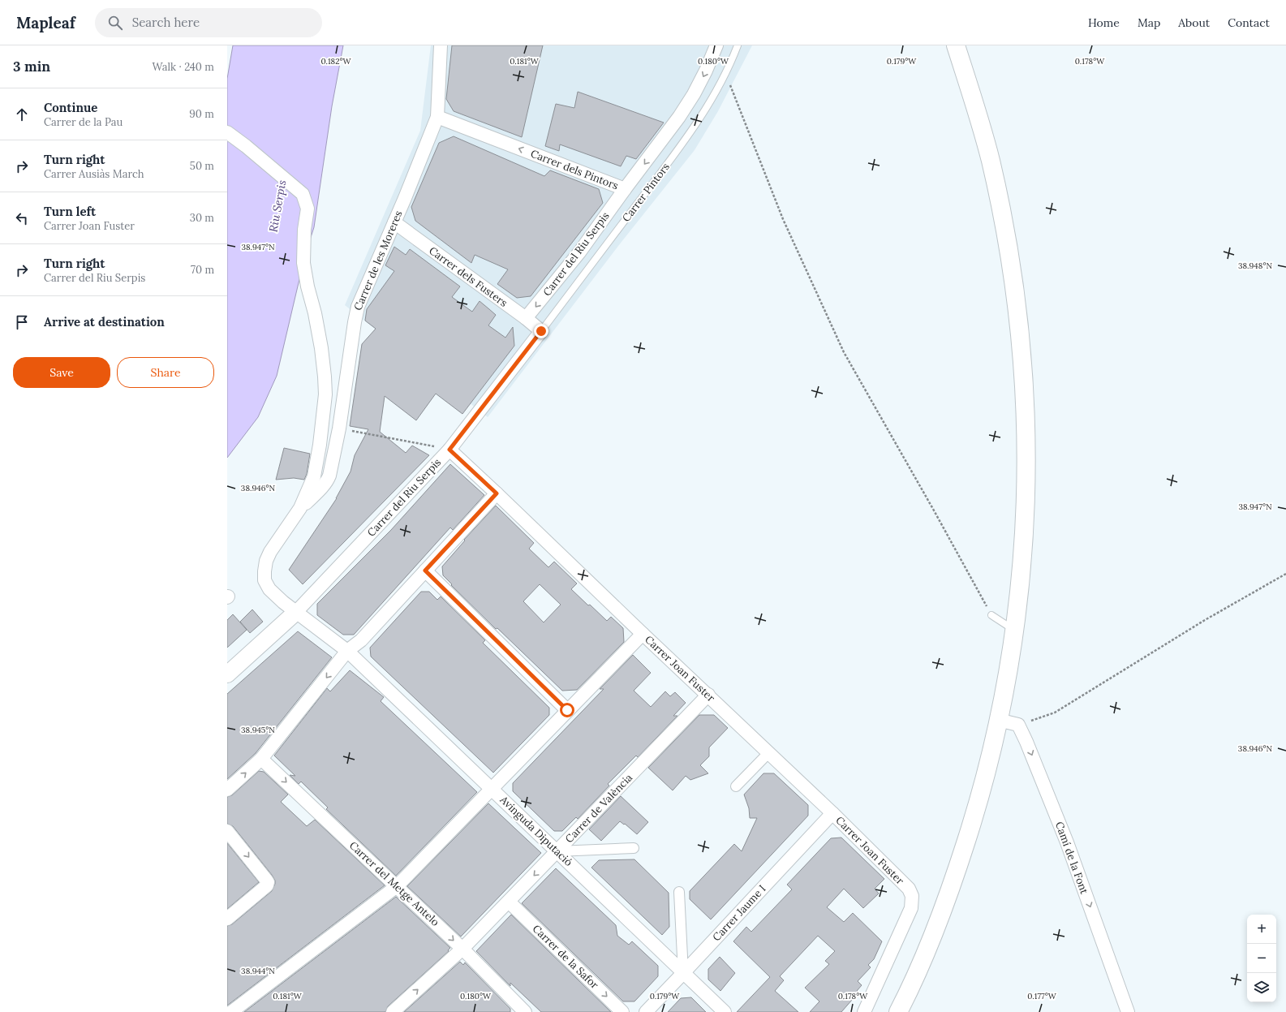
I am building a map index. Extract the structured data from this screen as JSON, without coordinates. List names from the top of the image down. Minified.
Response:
{"streets":{"street":["Carrer dels Pintors","Carrer del Riu Serpis","Carrer de les Moreres","Carrer dels Fusters","Carrer Joan Fuster","Carrer de València","Avinguda Diputació","Camí de la Font","Carrer del Metge Antelo","Carrer Jaume I","Carrer de la Safor"],"lane":["Carrer Pintors"]},"crossings":[["Carrer dels Pintors","Carrer del Riu Serpis"],["Carrer dels Pintors","Carrer de les Moreres"],["Carrer Pintors","Carrer del Riu Serpis"],["Carrer Pintors","Carrer dels Fusters"],["Carrer del Riu Serpis","Carrer dels Fusters"],["Carrer del Riu Serpis","Carrer Joan Fuster"],["Carrer de les Moreres","Carrer dels Fusters"],["Carrer Joan Fuster","Carrer de València"],["Carrer Joan Fuster","Carrer Jaume I"],["Carrer de València","Avinguda Diputació"],["Carrer de València","Carrer del Metge Antelo"],["Carrer de València","Carrer de la Safor"],["Avinguda Diputació","Carrer Jaume I"]],"one_way":["Camí de la Font","Carrer del Metge Antelo","Carrer de la Safor"],"water":["Riu Serpis"],"page":{"header":"Mapleaf","search":"Search here","nav":["Home","Map","About","Contact"],"heading":["3 min","Walk · 240 m"],"list":[["Continue","Carrer de la Pau","90 m"],["Turn right","Carrer Ausiàs March","50 m"],["Turn left","Carrer Joan Fuster","30 m"],["Turn right","Carrer del Riu Serpis","70 m"],"Arrive at destination"],"buttons":["Save","Share"],"map_buttons":["+","−"]},"coordinates":["0.181°W","0.180°W","0.179°W","0.178°W","0.182°W","38.947°N","38.948°N","38.946°N","38.945°N","38.944°N","0.177°W"]}
